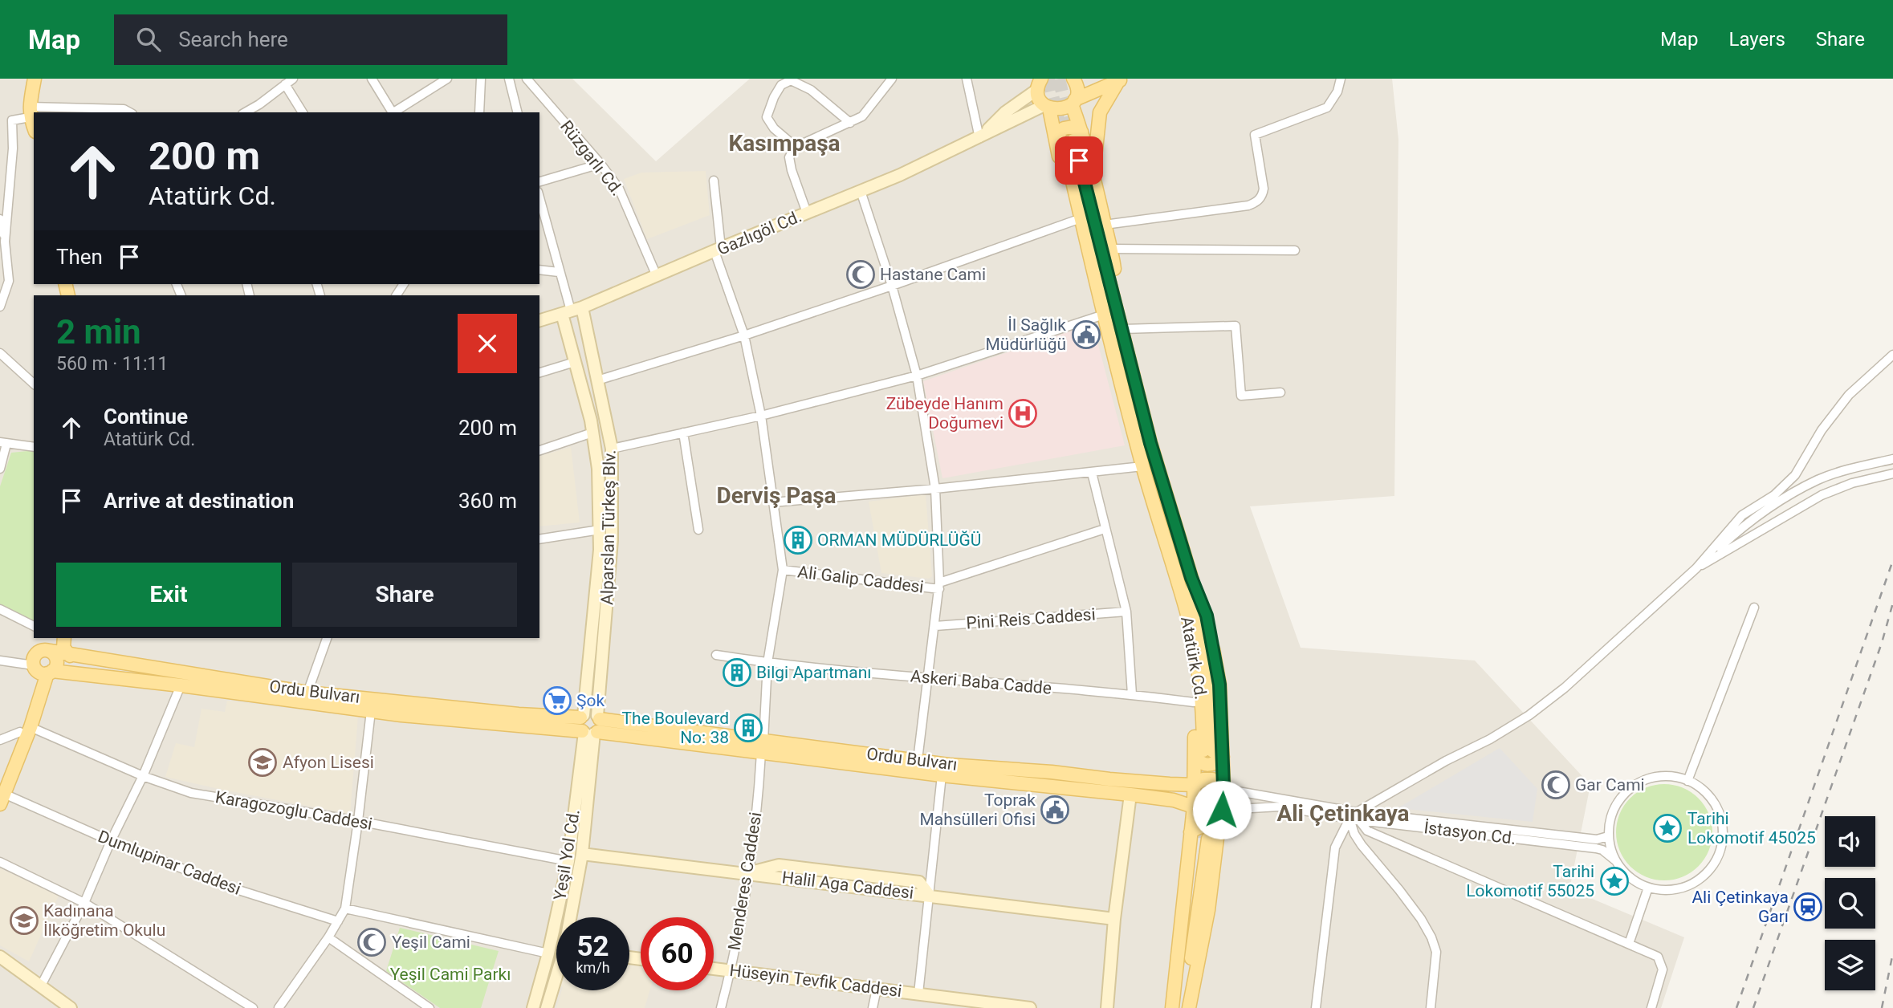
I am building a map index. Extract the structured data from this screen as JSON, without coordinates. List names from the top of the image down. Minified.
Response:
{"streets":{"main road":["Atatürk Cd.","Ordu Bulvarı"],"street":["Rüzgarlı Cd.","Gazlıgöl Cd.","Alparslan Türkeş Blv.","Ali Galip Caddesi","Pini Reis Caddesi","Askeri Baba Cadde","Karagozoglu Caddesi","İstasyon Cd.","Yeşil Yol Cd.","Dumlupinar Caddesi","Menderes Caddesi","Halil Aga Caddesi","Hüseyin Tevfik Caddesi"]},"crossings":[["Rüzgarlı Cd.","Gazlıgöl Cd."],["Gazlıgöl Cd.","Alparslan Türkeş Blv."],["Gazlıgöl Cd.","Menderes Caddesi"],["Alparslan Türkeş Blv.","Ordu Bulvarı"],["Alparslan Türkeş Blv.","Yeşil Yol Cd."],["Ali Galip Caddesi","Menderes Caddesi"],["Askeri Baba Cadde","Menderes Caddesi"],["Ordu Bulvarı","İstasyon Cd."],["Ordu Bulvarı","Yeşil Yol Cd."],["Ordu Bulvarı","Menderes Caddesi"],["Karagozoglu Caddesi","Yeşil Yol Cd."],["Yeşil Yol Cd.","Halil Aga Caddesi"],["Menderes Caddesi","Halil Aga Caddesi"],["Menderes Caddesi","Hüseyin Tevfik Caddesi"]],"districts":["Kasımpaşa","Derviş Paşa","Ali Çetinkaya"],"parks":["Yeşil Cami Parkı"],"places":{"mosque":["Hastane Cami","Gar Cami","Yeşil Cami"],"public building":["İl Sağlık Müdürlüğü","Toprak Mahsülleri Ofisi"],"hospital":["Zübeyde Hanım Doğumevi"],"building":["ORMAN MÜDÜRLÜĞÜ","Bilgi Apartmanı","The Boulevard No: 38"],"supermarket":["Şok"],"school or university":["Afyon Lisesi","Kadınana İlköğretim Okulu"],"place":["Tarihi Lokomotif 45025","Tarihi Lokomotif 55025"],"station":["Ali Çetinkaya Garı"]},"page":{"header":"Map","search":"Search here","nav":["Map","Layers","Share"],"turn":["200 m","Atatürk Cd."],"then":"Then","heading":["2 min","560 m · 11:11"],"list":[{"name":"Continue","note":"Atatürk Cd.","value":"200 m"},{"name":"Arrive at destination","value":"360 m"}],"buttons":["Exit","Share"],"speed":"52 km/h","limit":"60"}}
